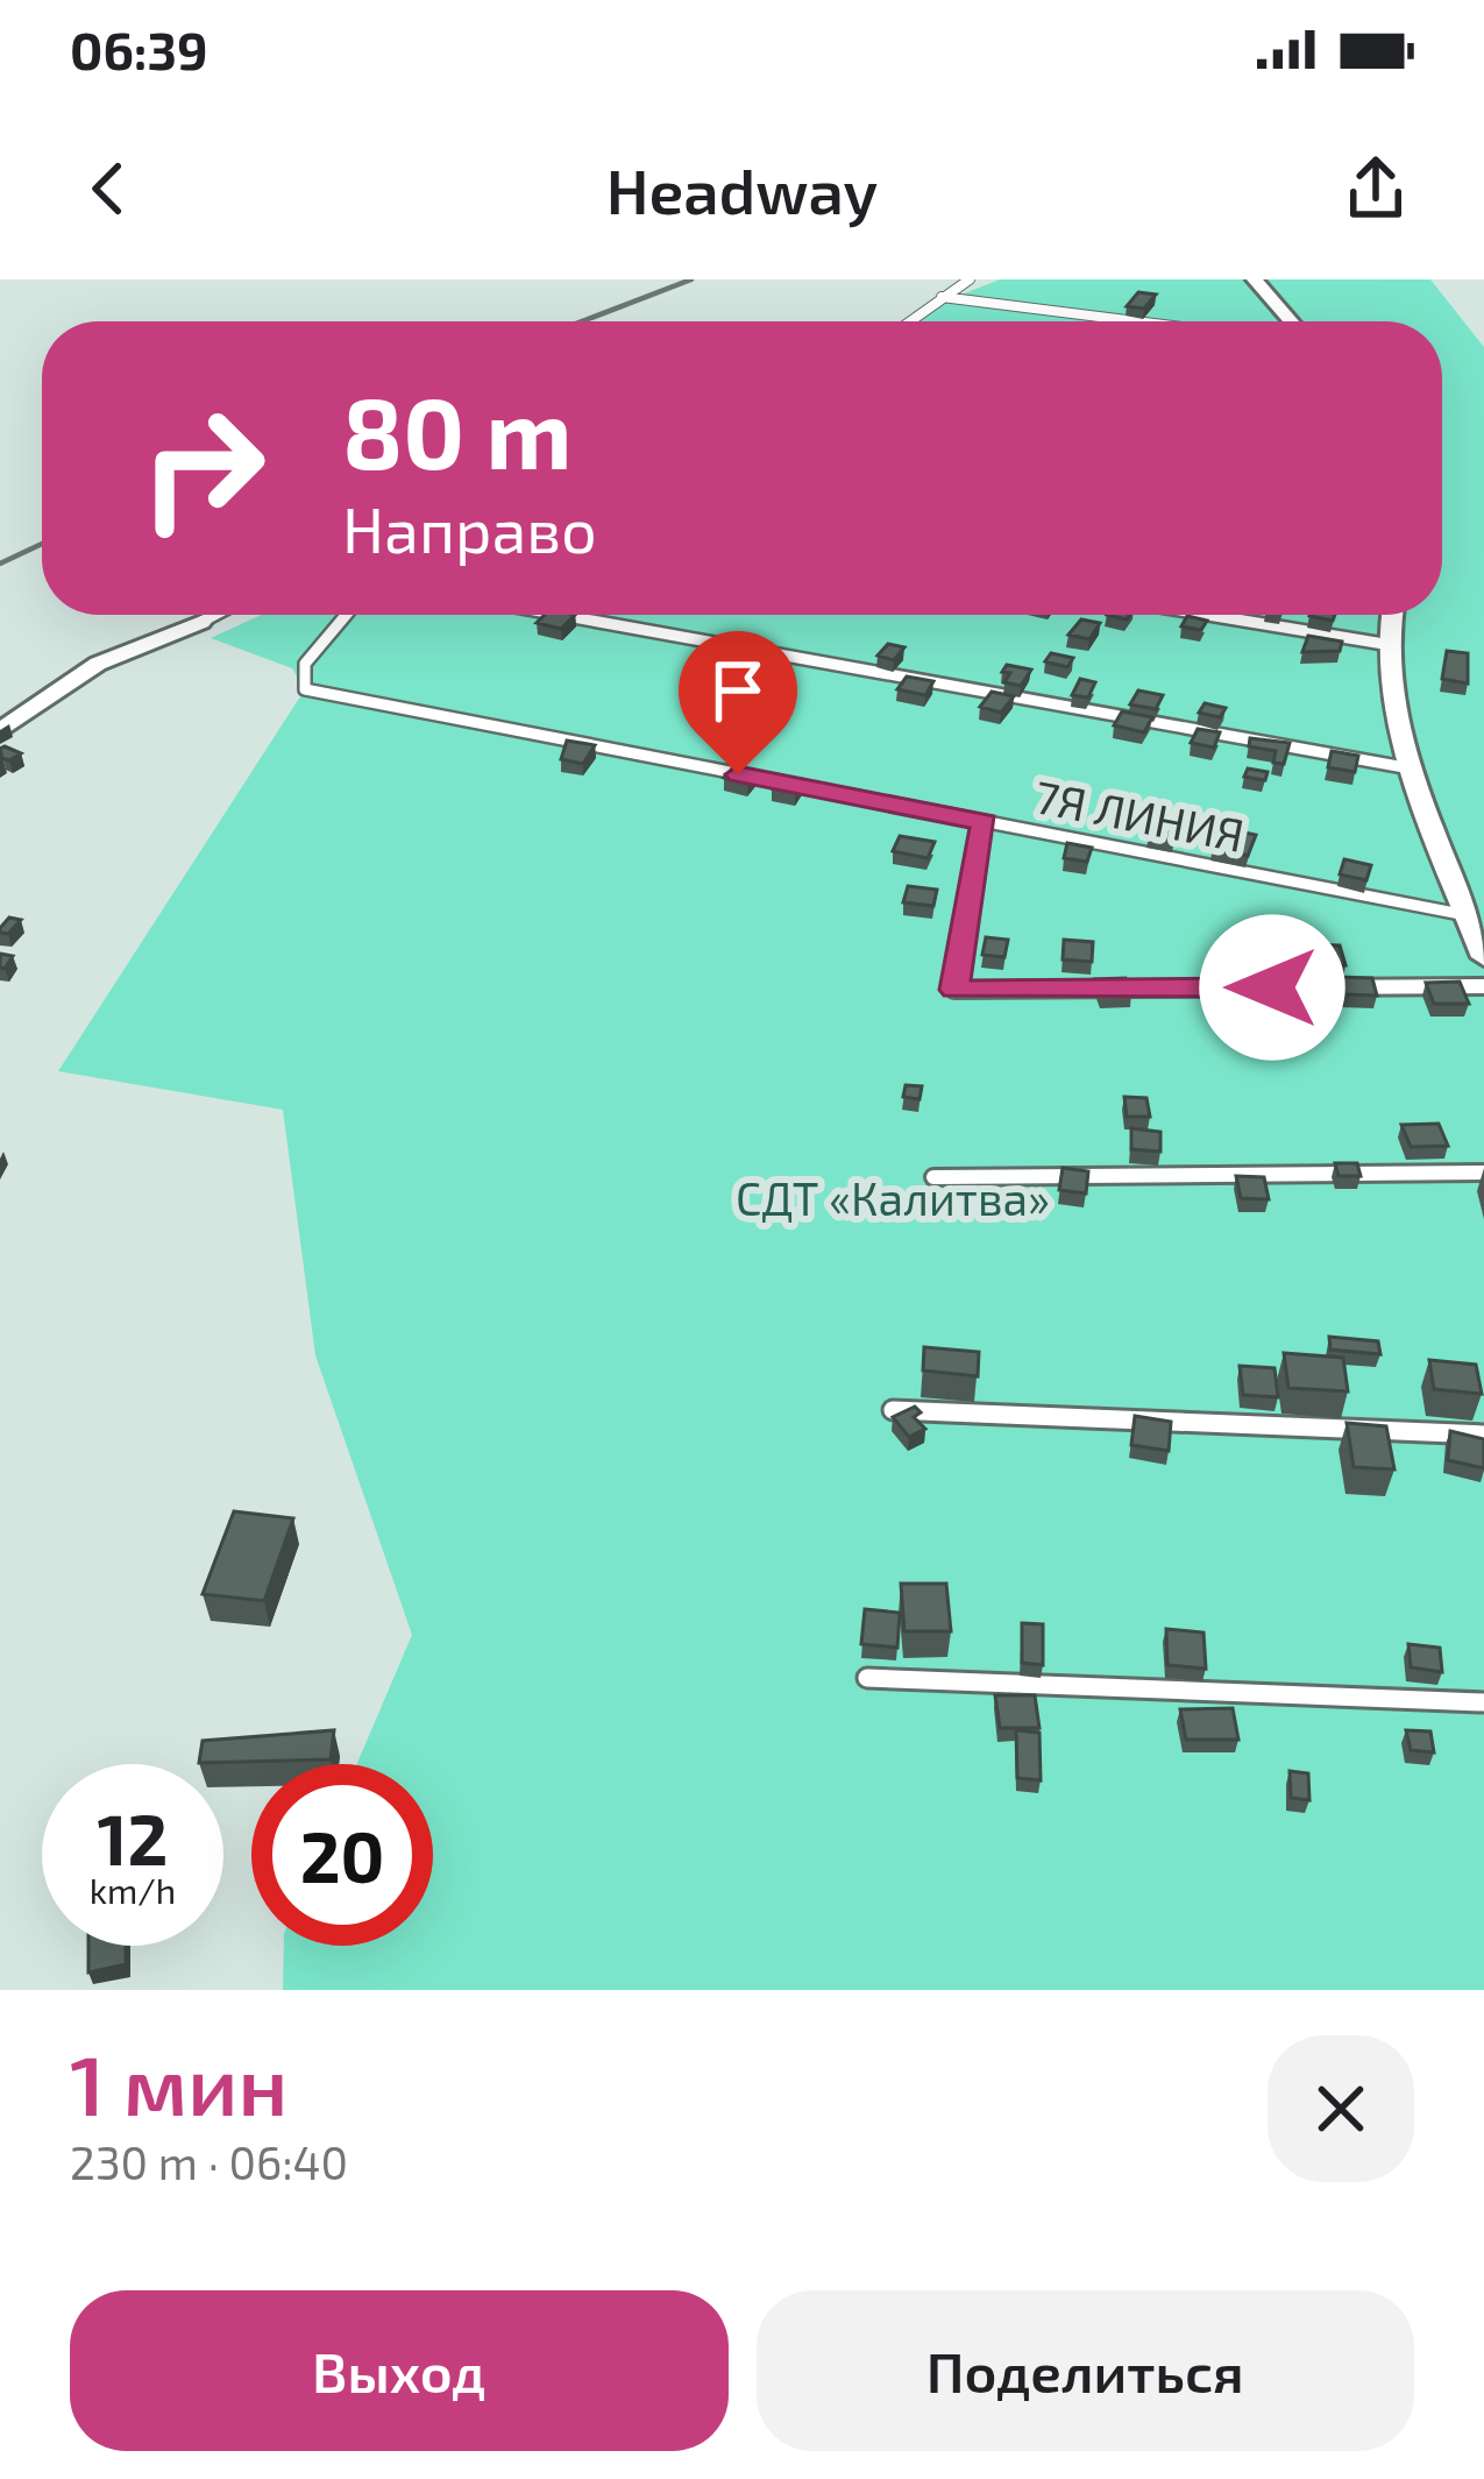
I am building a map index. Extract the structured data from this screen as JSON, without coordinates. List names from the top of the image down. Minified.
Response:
{"streets":{"lane":["7Я ЛИНИЯ"]},"parks":["СДТ «Калитва»"],"page":{"status":"06:39","header":"Headway","turn":["80 m","Направо"],"speed":"12 km/h","limit":"20","heading":["1 мин","230 m · 06:40"],"buttons":["Выход","Поделиться"]}}
